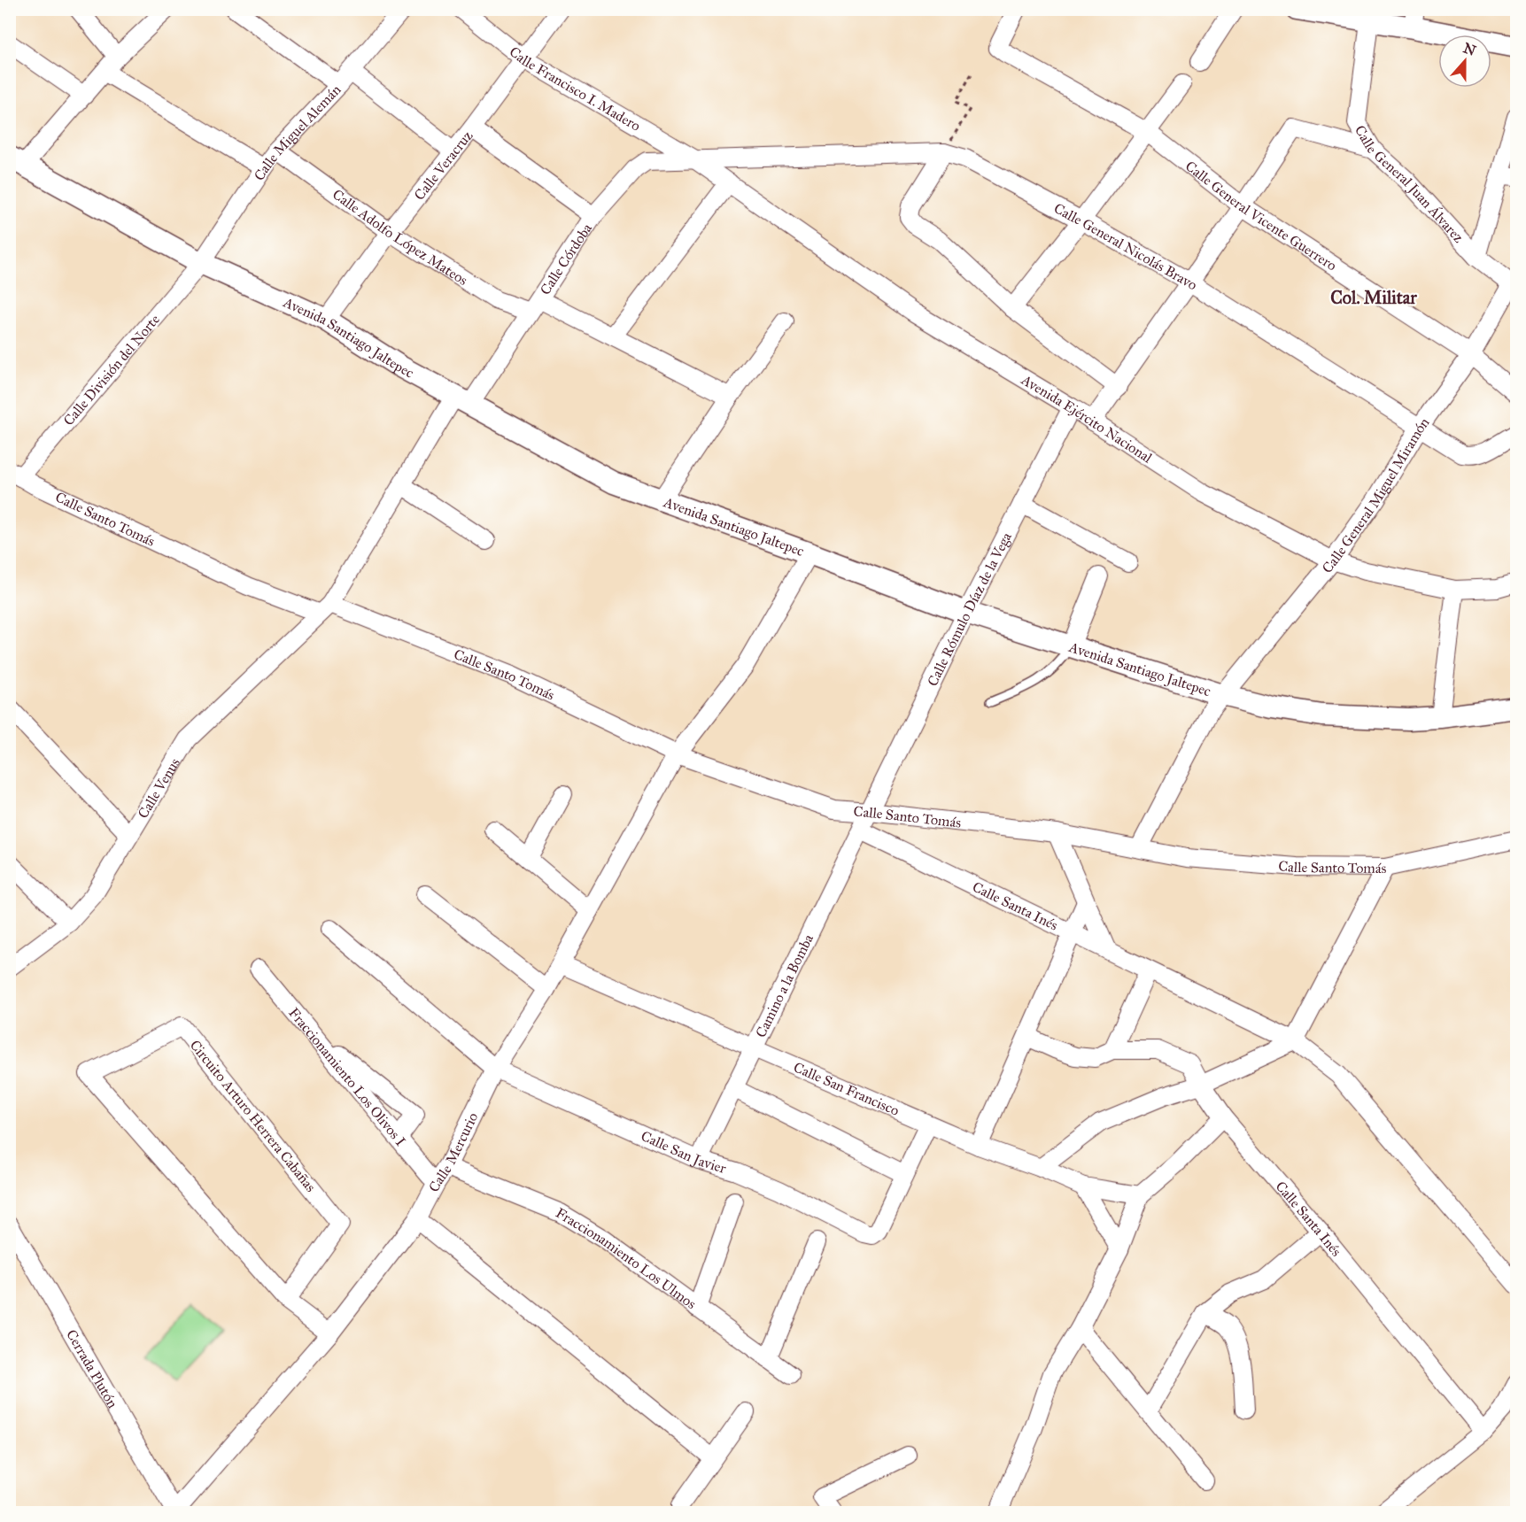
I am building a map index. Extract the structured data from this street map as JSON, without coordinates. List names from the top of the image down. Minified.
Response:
{"streets":{"street":["Calle Francisco I. Madero","Calle Miguel Alemán","Calle Veracruz","Calle General Juan Álvarez","Calle General Vicente Guerrero","Calle Adolfo López Mateos","Calle General Nicolás Bravo","Calle Córdoba","Avenida Santiago Jaltepec","Calle División del Norte","Avenida Ejército Nacional","Calle General Miguel Miramón","Calle Santo Tomás","Calle Rómulo Díaz de la Vega","Calle Venus","Calle Santa Inés","Camino a la Bomba","Fraccionamiento Los Olivos I","Calle San Francisco","Circuito Arturo Herrera Cabañas","Calle San Javier","Calle Mercurio","Fraccionamiento Los Ulmos","Cerrada Plutón"]},"crossings":[["Calle Francisco I. Madero","Calle Veracruz"],["Calle Francisco I. Madero","Calle General Nicolás Bravo"],["Calle Francisco I. Madero","Calle Córdoba"],["Calle Francisco I. Madero","Avenida Ejército Nacional"],["Calle Miguel Alemán","Calle Adolfo López Mateos"],["Calle Miguel Alemán","Avenida Santiago Jaltepec"],["Calle Miguel Alemán","Calle División del Norte"],["Calle Veracruz","Calle Adolfo López Mateos"],["Calle Veracruz","Avenida Santiago Jaltepec"],["Calle General Juan Álvarez","Calle General Miguel Miramón"],["Calle General Vicente Guerrero","Calle General Miguel Miramón"],["Calle Adolfo López Mateos","Calle Córdoba"],["Calle General Nicolás Bravo","Calle Córdoba"],["Calle General Nicolás Bravo","Avenida Ejército Nacional"],["Calle General Nicolás Bravo","Calle General Miguel Miramón"],["Calle Córdoba","Avenida Santiago Jaltepec"],["Calle Córdoba","Avenida Ejército Nacional"],["Calle Córdoba","Calle Santo Tomás"],["Calle Córdoba","Calle Venus"],["Avenida Santiago Jaltepec","Calle División del Norte"],["Avenida Santiago Jaltepec","Calle General Miguel Miramón"],["Avenida Santiago Jaltepec","Calle Rómulo Díaz de la Vega"],["Avenida Santiago Jaltepec","Calle Mercurio"],["Calle División del Norte","Calle Santo Tomás"],["Avenida Ejército Nacional","Calle General Miguel Miramón"],["Avenida Ejército Nacional","Calle Rómulo Díaz de la Vega"],["Calle General Miguel Miramón","Calle Santo Tomás"],["Calle Santo Tomás","Calle Rómulo Díaz de la Vega"],["Calle Santo Tomás","Calle Venus"],["Calle Santo Tomás","Camino a la Bomba"],["Calle Santo Tomás","Calle Mercurio"],["Calle Rómulo Díaz de la Vega","Camino a la Bomba"],["Calle Santa Inés","Camino a la Bomba"],["Camino a la Bomba","Calle San Francisco"],["Camino a la Bomba","Calle San Javier"],["Fraccionamiento Los Olivos I","Calle Mercurio"],["Calle San Francisco","Calle Mercurio"],["Circuito Arturo Herrera Cabañas","Calle Mercurio"],["Calle San Javier","Calle Mercurio"],["Calle Mercurio","Fraccionamiento Los Ulmos"],["Calle Mercurio","Cerrada Plutón"]],"districts":["Col. Militar"],"north":"top"}
